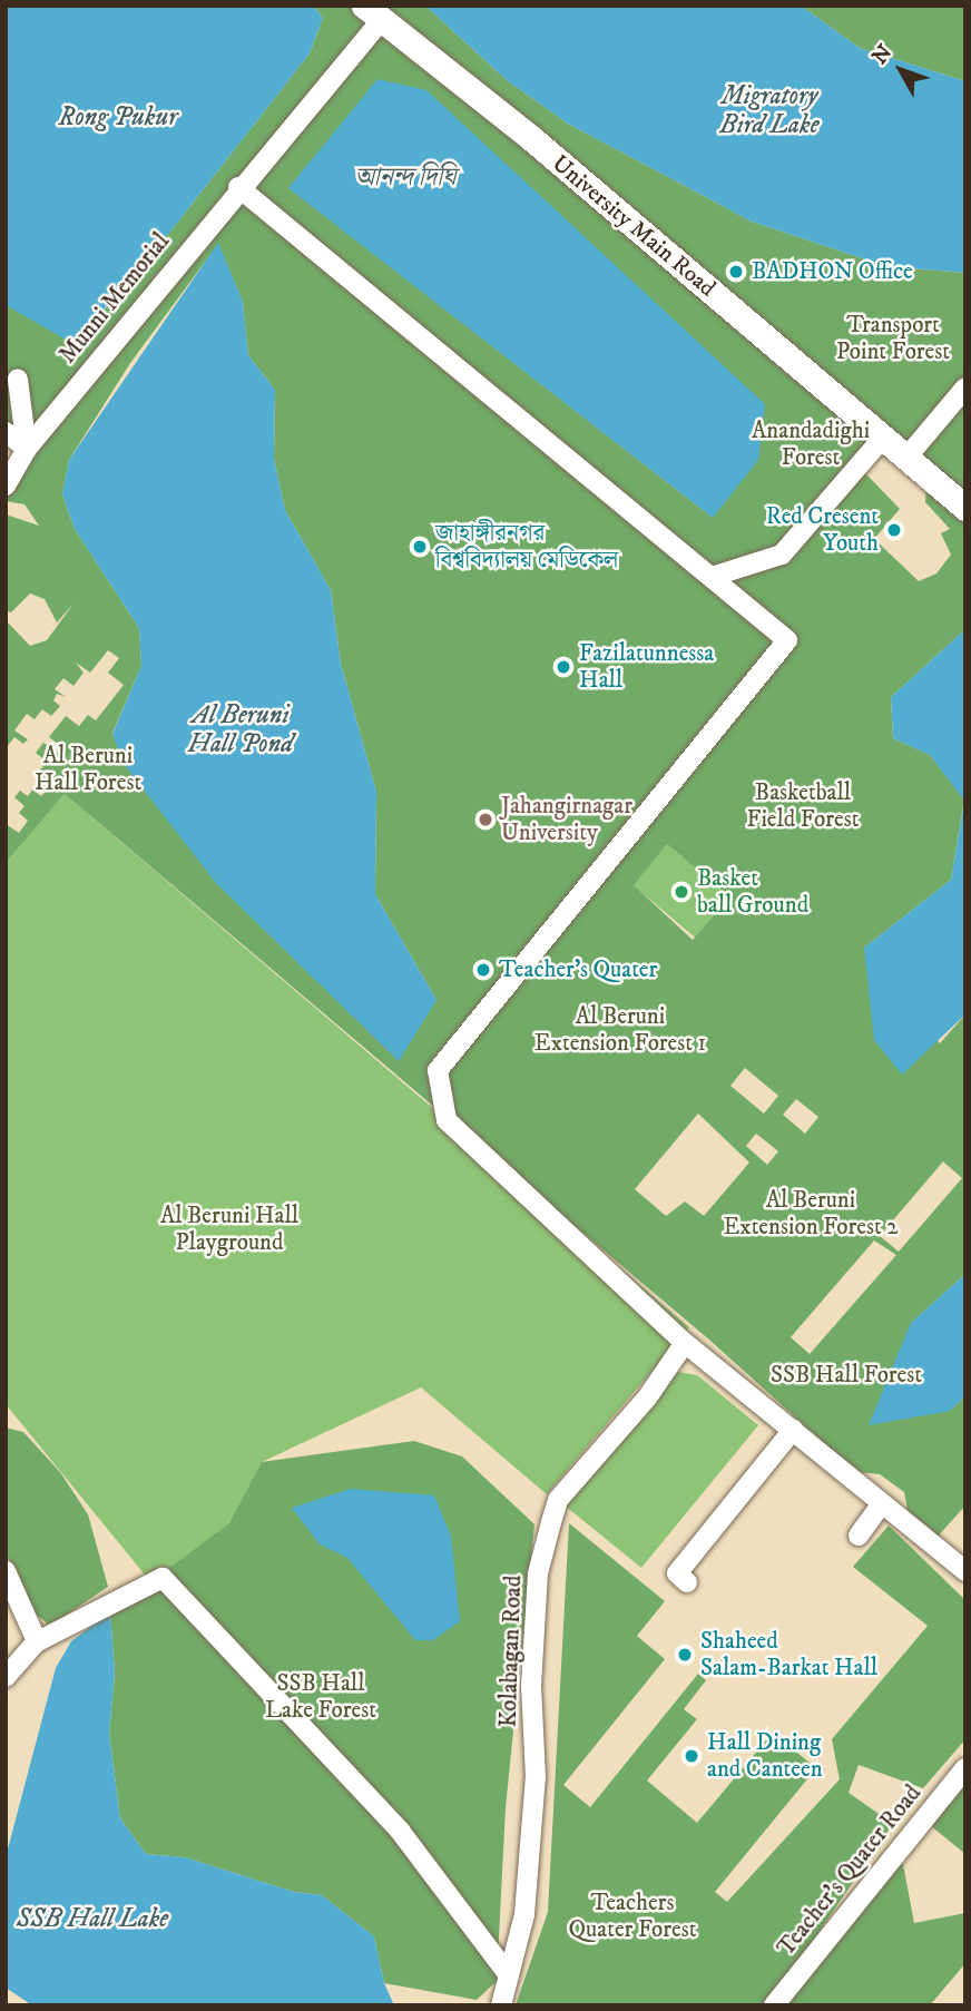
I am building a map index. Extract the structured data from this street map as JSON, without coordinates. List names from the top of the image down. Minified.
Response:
{"streets":{"street":["University Main Road","Munni Memorial","Kolabagan Road","Teacher's Quater Road"]},"crossings":[["University Main Road","Munni Memorial"]],"water":["Migratory Bird Lake","Rong Pukur","আনন্দ দিঘি","Al Beruni Hall Pond","SSB Hall Lake"],"parks":["Transport Point Forest","Anandadighi Forest","Al Beruni Hall Forest","Basketball Field Forest","Al Beruni Extension Forest 1","Al Beruni Extension Forest 2","Al Beruni Hall Playground","SSB Hall Forest","SSB Hall Lake Forest","Teachers Quater Forest"],"places":["BADHON Office","Red Cresent Youth","জাহাঙ্গীরনগর বিশ্ববিদ্যালয় মেডিকেল","Fazilatunnessa Hall","Jahangirnagar University","Basket ball Ground","Teacher's Quater","Shaheed Salam-Barkat Hall","Hall Dining and Canteen"],"north":"top left"}
